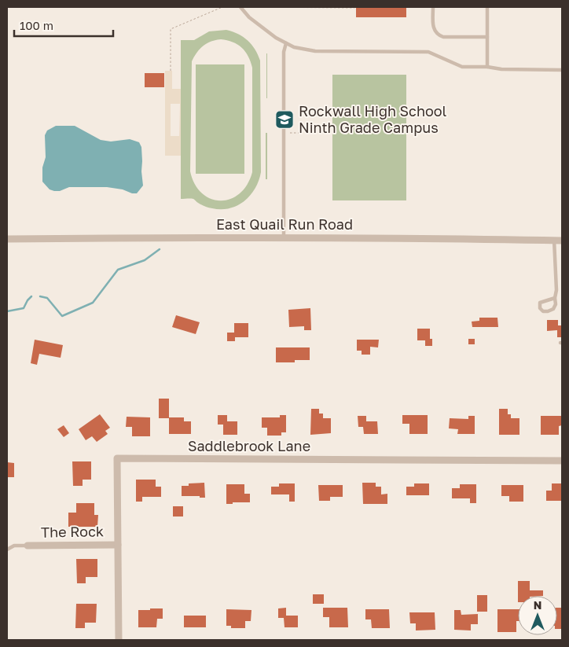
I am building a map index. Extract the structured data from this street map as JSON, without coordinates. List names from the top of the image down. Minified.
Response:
{"streets":{"street":["East Quail Run Road","Saddlebrook Lane","The Rock"]},"crossings":[["Saddlebrook Lane","The Rock"]],"places":{"school or university":["Rockwall High School Ninth Grade Campus"]},"scale_bar":"100 m","north":"top"}
